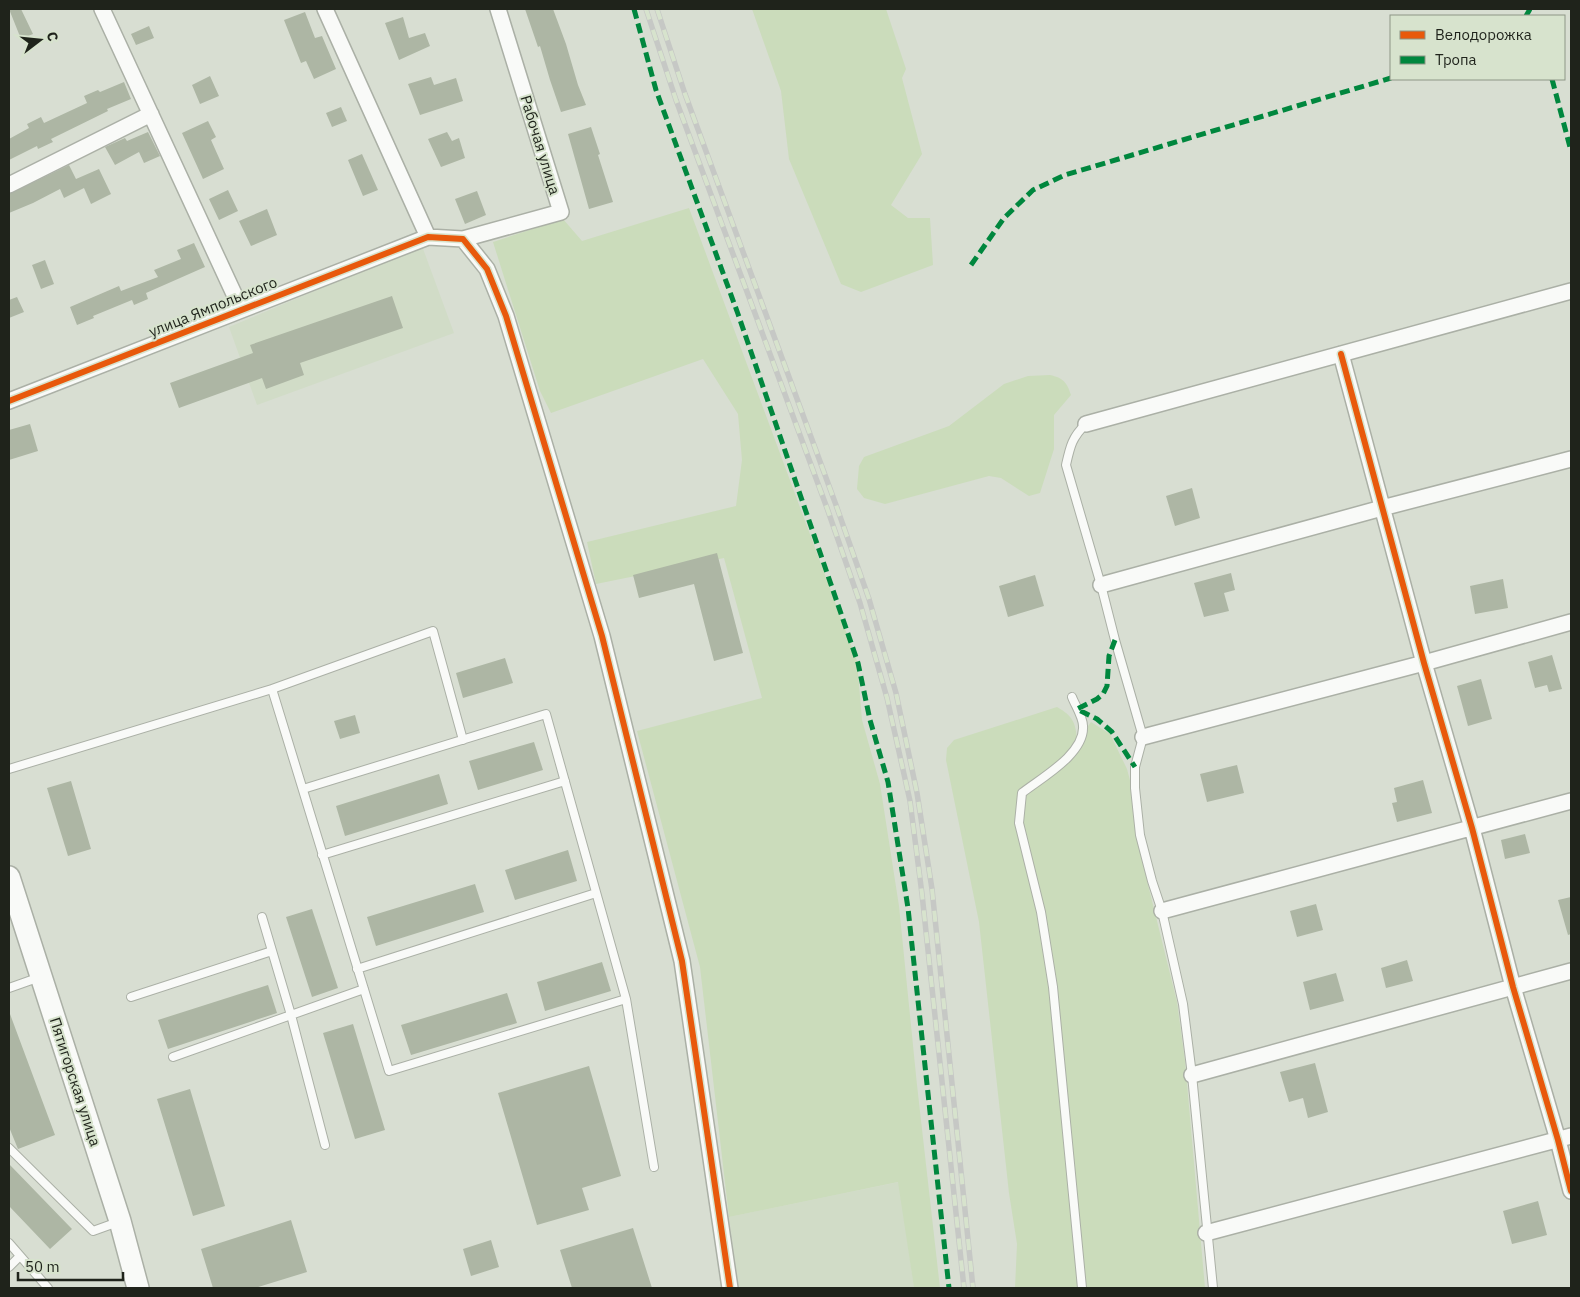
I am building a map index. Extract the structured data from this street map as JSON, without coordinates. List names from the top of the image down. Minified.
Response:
{"streets":{"main road":["Пятигорская улица"],"street":["Рабочая улица","улица Ямпольского"]},"legend":["Велодорожка","Тропа"],"scale_bar":"50 m","north":"right"}
